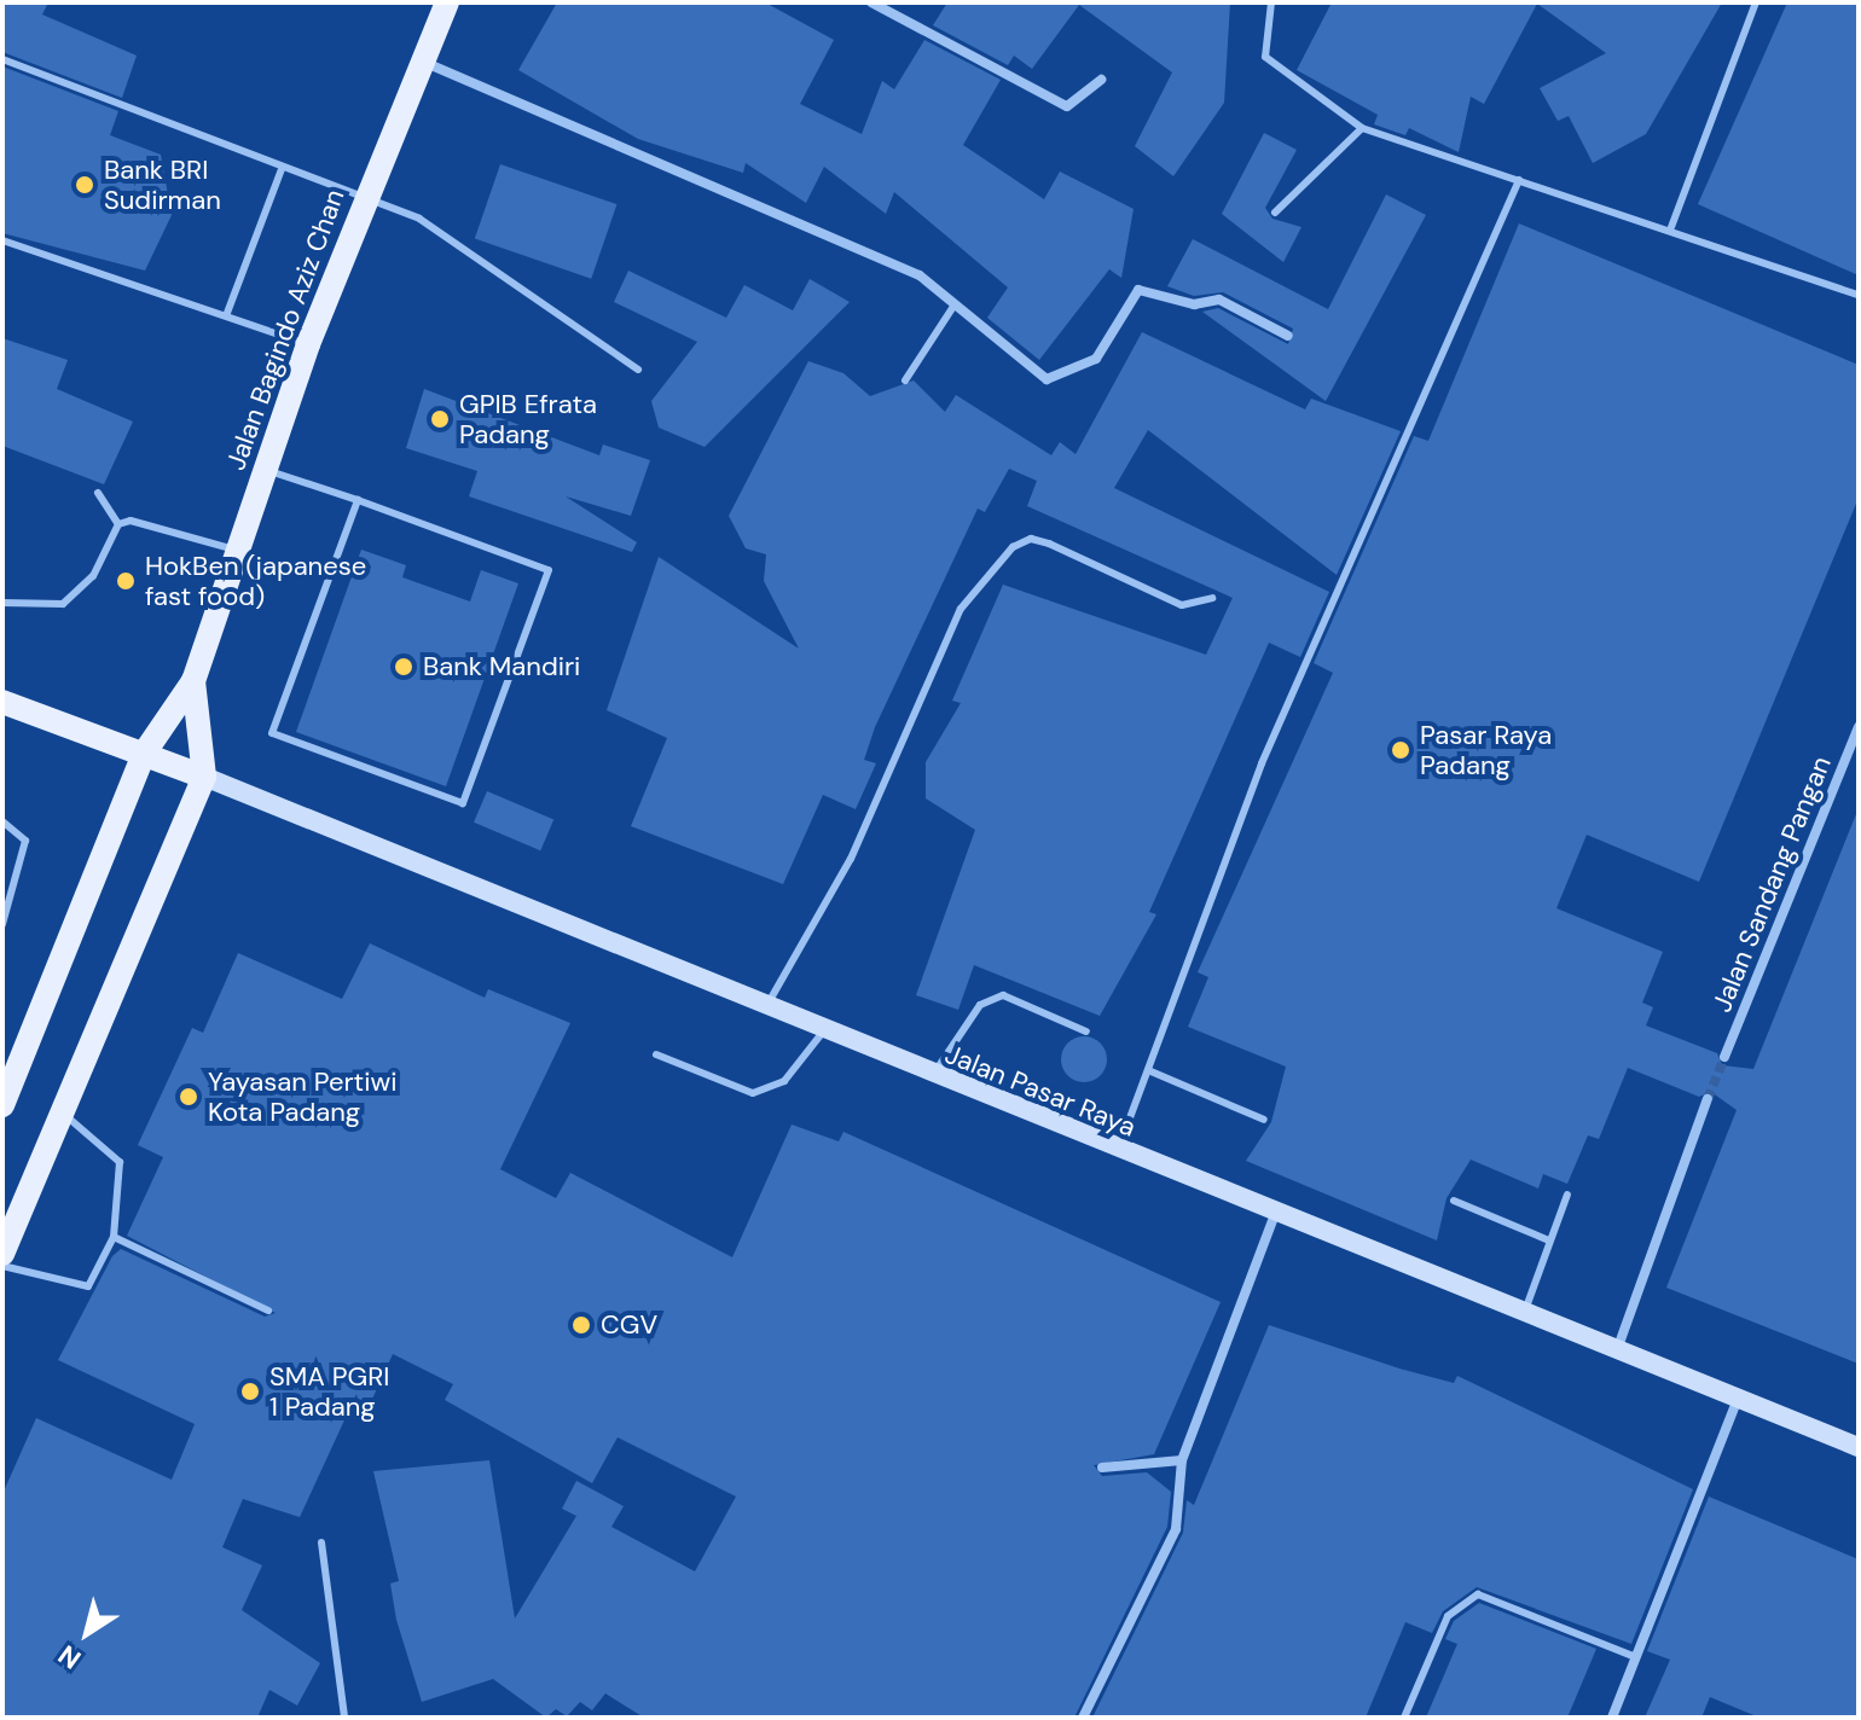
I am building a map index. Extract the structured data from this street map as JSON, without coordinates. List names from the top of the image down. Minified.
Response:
{"streets":{"main road":["Jalan Bagindo Aziz Chan","Jalan Pasar Raya"],"street":["Jalan Sandang Pangan"]},"places":["Bank BRI Sudirman","GPIB Efrata Padang","HokBen (japanese fast food)","Bank Mandiri","Pasar Raya Padang","Yayasan Pertiwi Kota Padang","CGV","SMA PGRI 1 Padang"],"north":"bottom left"}
